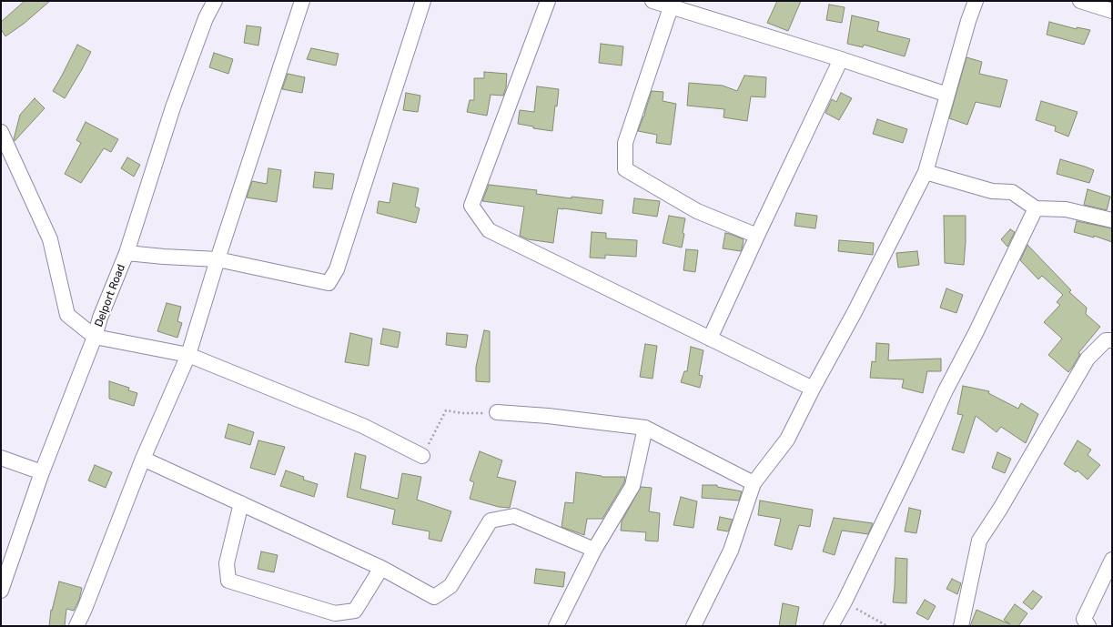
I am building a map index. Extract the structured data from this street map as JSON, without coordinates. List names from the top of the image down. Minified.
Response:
{"streets":{"street":["Delport Road"]}}
